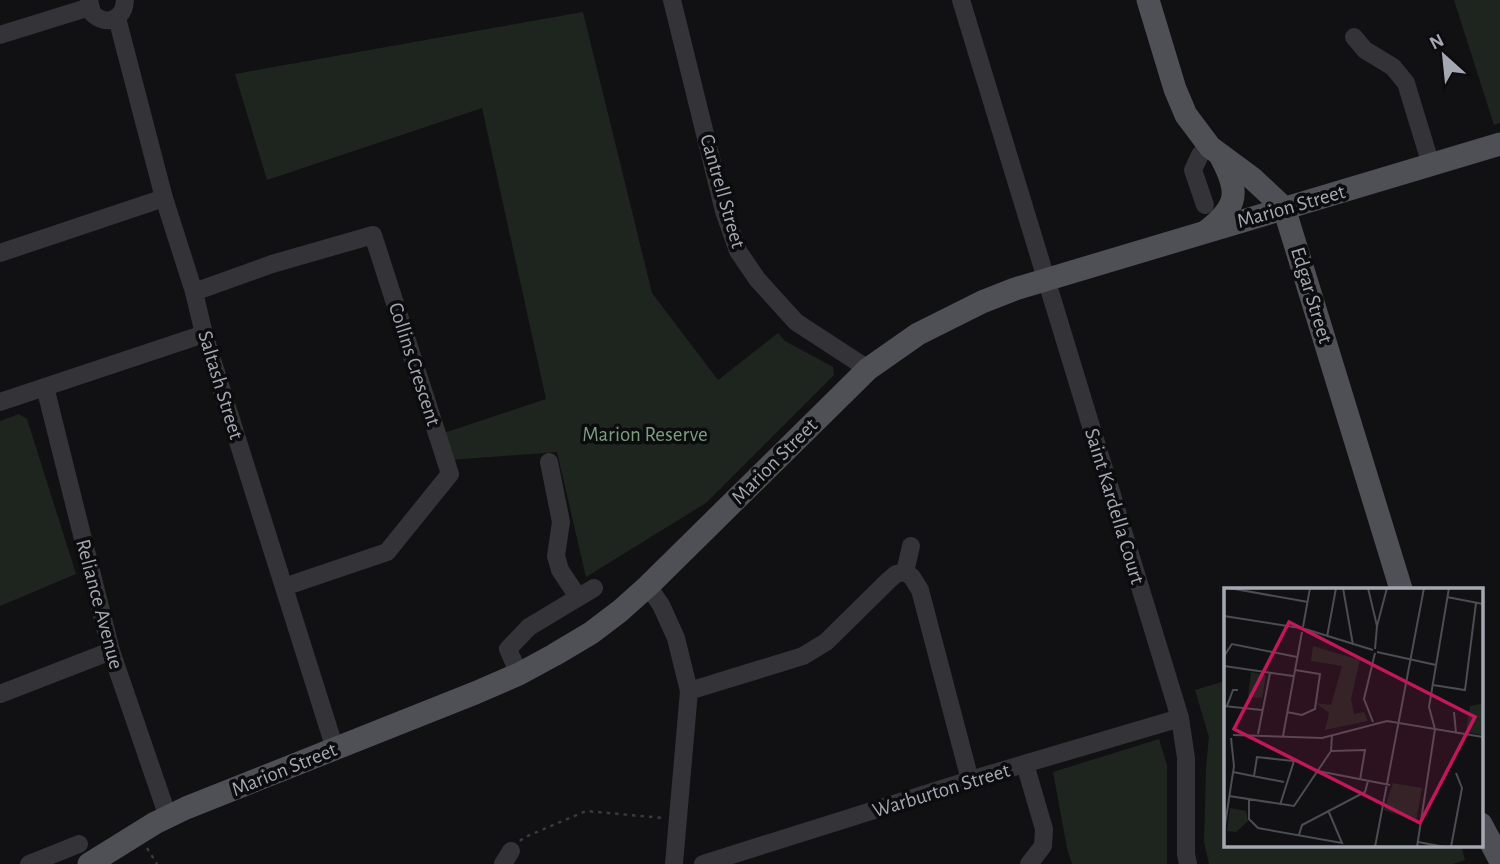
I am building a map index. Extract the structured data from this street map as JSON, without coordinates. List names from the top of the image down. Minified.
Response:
{"streets":{"main road":["Marion Street","Edgar Street"],"street":["Cantrell Street","Collins Crescent","Saltash Street","Saint Kardella Court","Reliance Avenue","Warburton Street"]},"crossings":[["Cantrell Street","Marion Street"],["Marion Street","Edgar Street"],["Marion Street","Saltash Street"],["Marion Street","Saint Kardella Court"],["Marion Street","Reliance Avenue"],["Collins Crescent","Saltash Street"],["Saint Kardella Court","Warburton Street"]],"parks":["Marion Reserve"],"north":"top left"}
